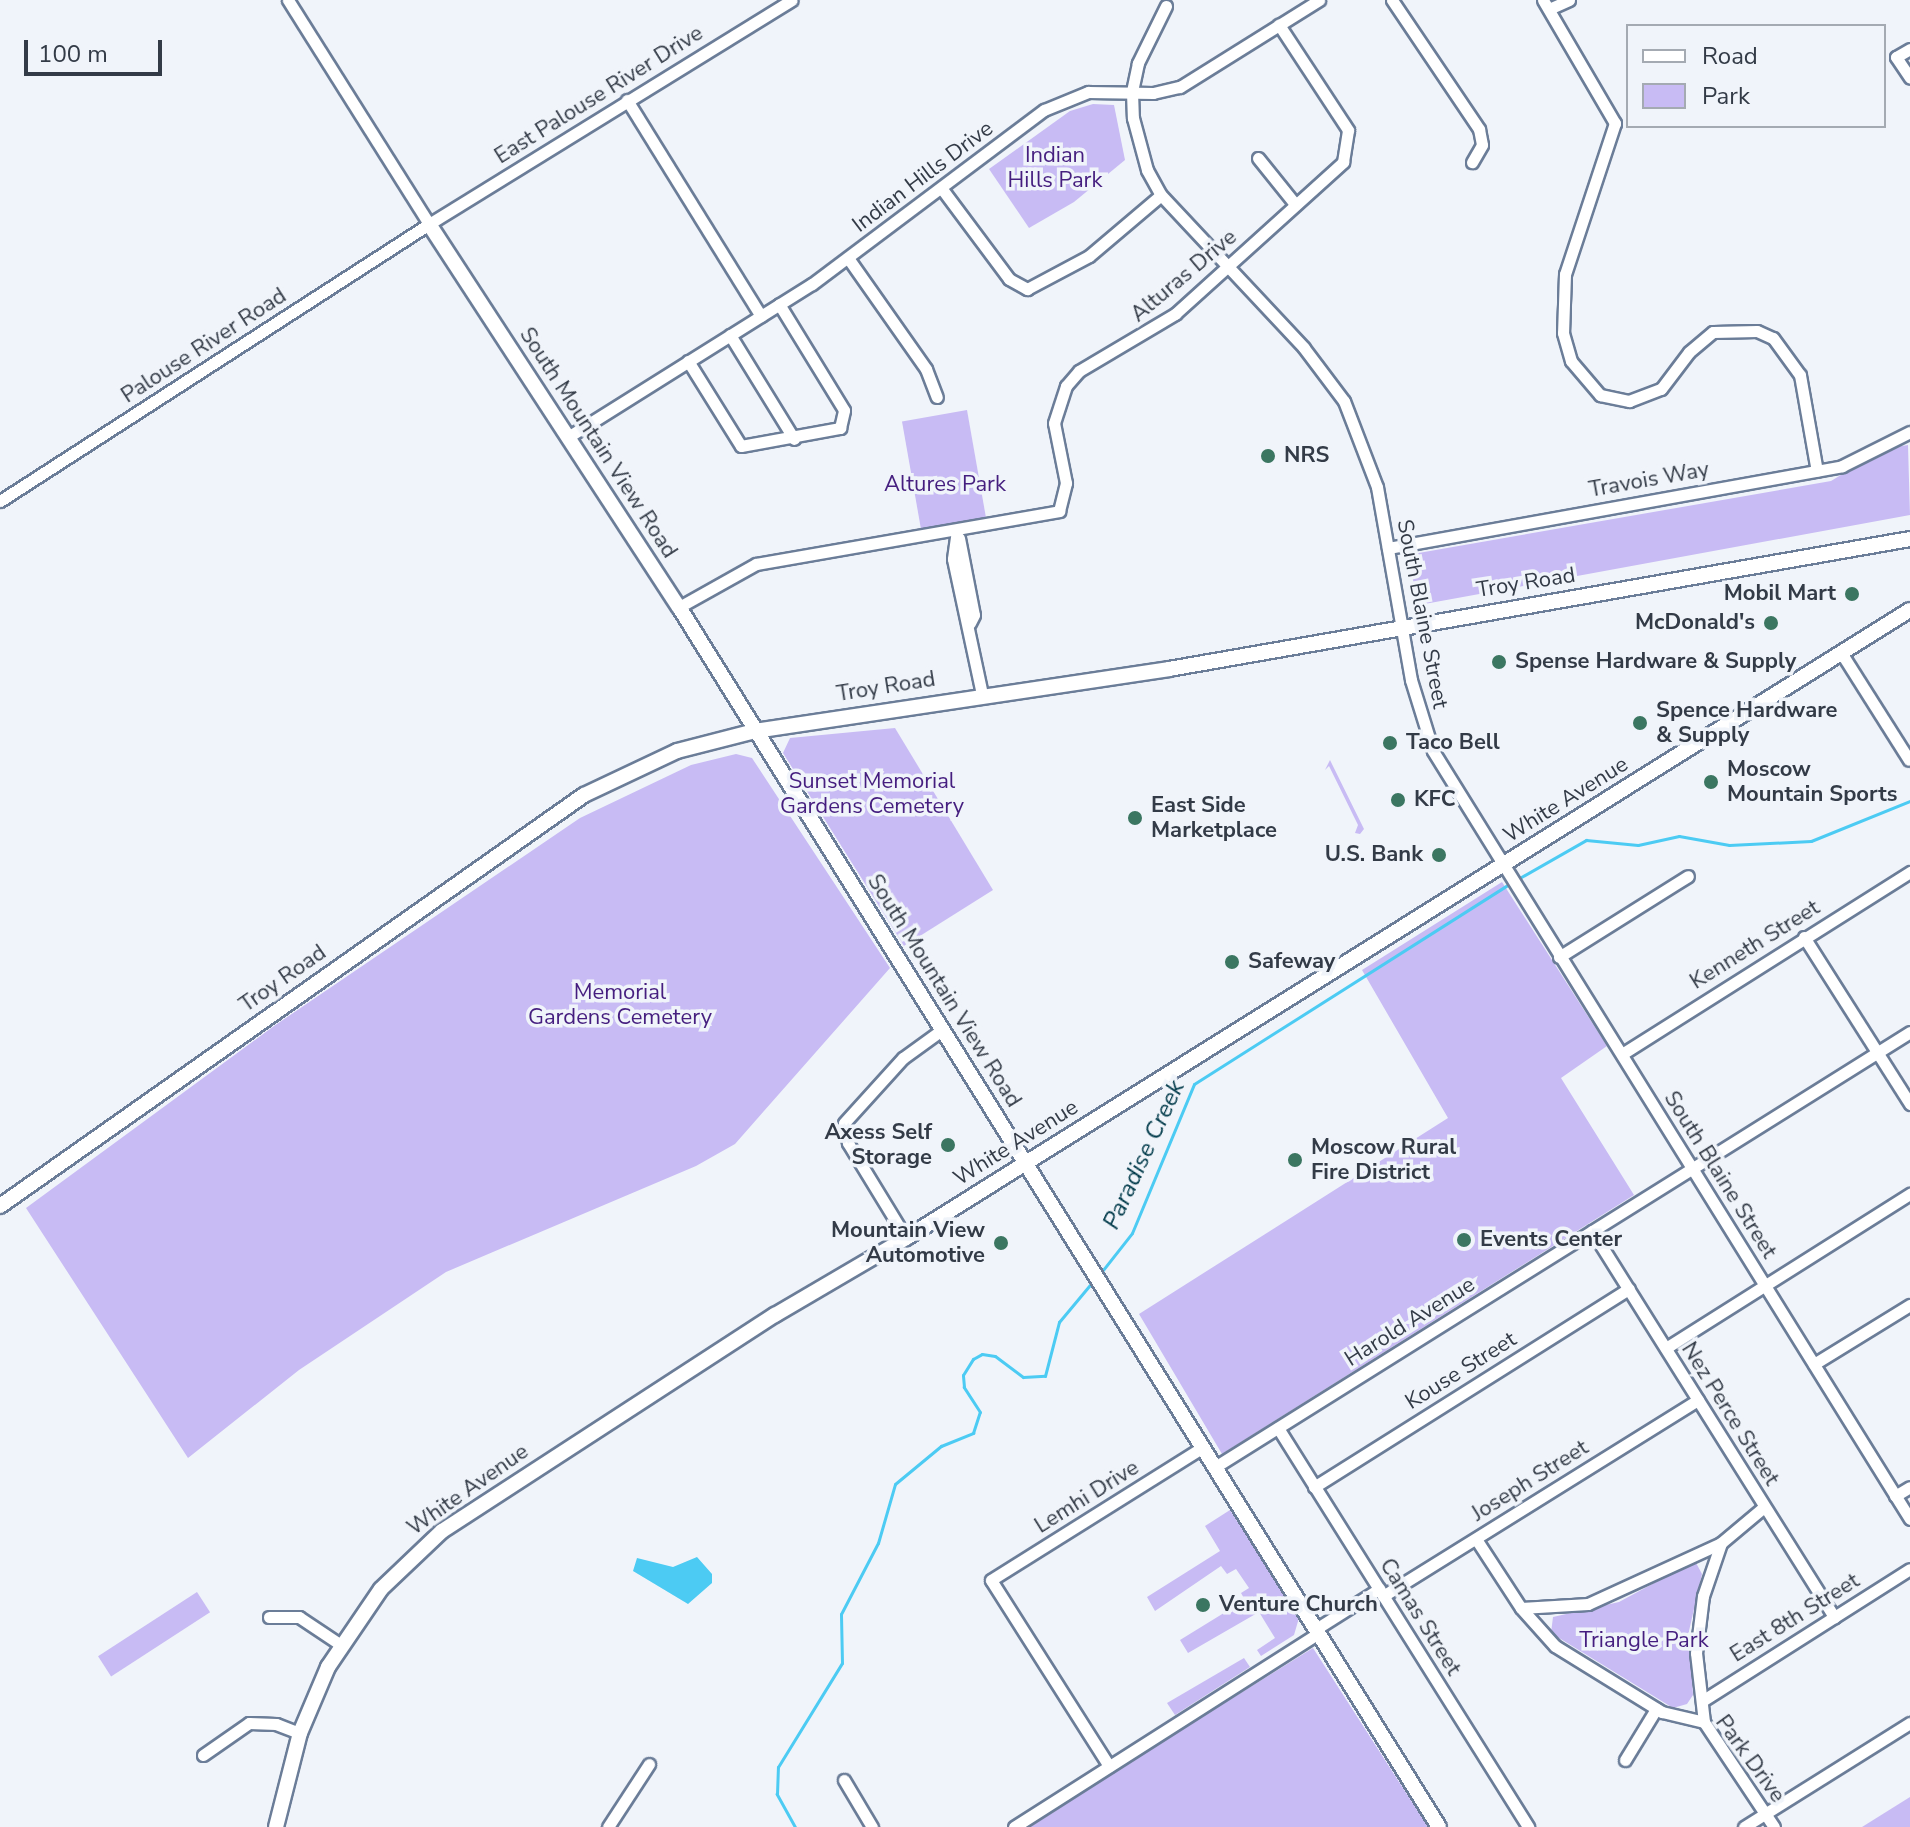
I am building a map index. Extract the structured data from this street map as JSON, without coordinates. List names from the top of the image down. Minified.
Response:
{"streets":{"street":["East Palouse River Drive","Indian Hills Drive","Alturas Drive","Palouse River Road","South Mountain View Road","Travois Way","Troy Road","South Blaine Street","White Avenue","Kenneth Street","Harold Avenue","Kouse Street","Nez Perce Street","Joseph Street","Lemhi Drive","Camas Street","East 8th Street","Park Drive"]},"crossings":[["East Palouse River Drive","Palouse River Road"],["East Palouse River Drive","South Mountain View Road"],["Indian Hills Drive","Alturas Drive"],["Indian Hills Drive","South Mountain View Road"],["Indian Hills Drive","South Blaine Street"],["Alturas Drive","South Mountain View Road"],["Alturas Drive","South Blaine Street"],["Palouse River Road","South Mountain View Road"],["South Mountain View Road","Troy Road"],["South Mountain View Road","White Avenue"],["South Mountain View Road","Harold Avenue"],["South Mountain View Road","Joseph Street"],["South Mountain View Road","Lemhi Drive"],["Travois Way","South Blaine Street"],["Troy Road","South Blaine Street"],["South Blaine Street","White Avenue"],["South Blaine Street","Kenneth Street"],["South Blaine Street","Harold Avenue"],["Harold Avenue","Nez Perce Street"],["Harold Avenue","Camas Street"],["Kouse Street","Nez Perce Street"],["Kouse Street","Camas Street"],["Nez Perce Street","Joseph Street"],["Nez Perce Street","East 8th Street"],["Joseph Street","Lemhi Drive"],["Joseph Street","Camas Street"],["Joseph Street","Park Drive"]],"water":["Paradise Creek"],"parks":["Indian Hills Park","Altures Park","Sunset Memorial Gardens Cemetery","Memorial Gardens Cemetery","Triangle Park"],"places":["NRS","Mobil Mart","McDonald's","Spense Hardware & Supply","Spence Hardware & Supply","Taco Bell","Moscow Mountain Sports","KFC","East Side Marketplace","U.S. Bank","Safeway","Axess Self Storage","Moscow Rural Fire District","Events Center","Mountain View Automotive","Venture Church"],"legend":["Road","Park"],"scale_bar":"100 m"}
